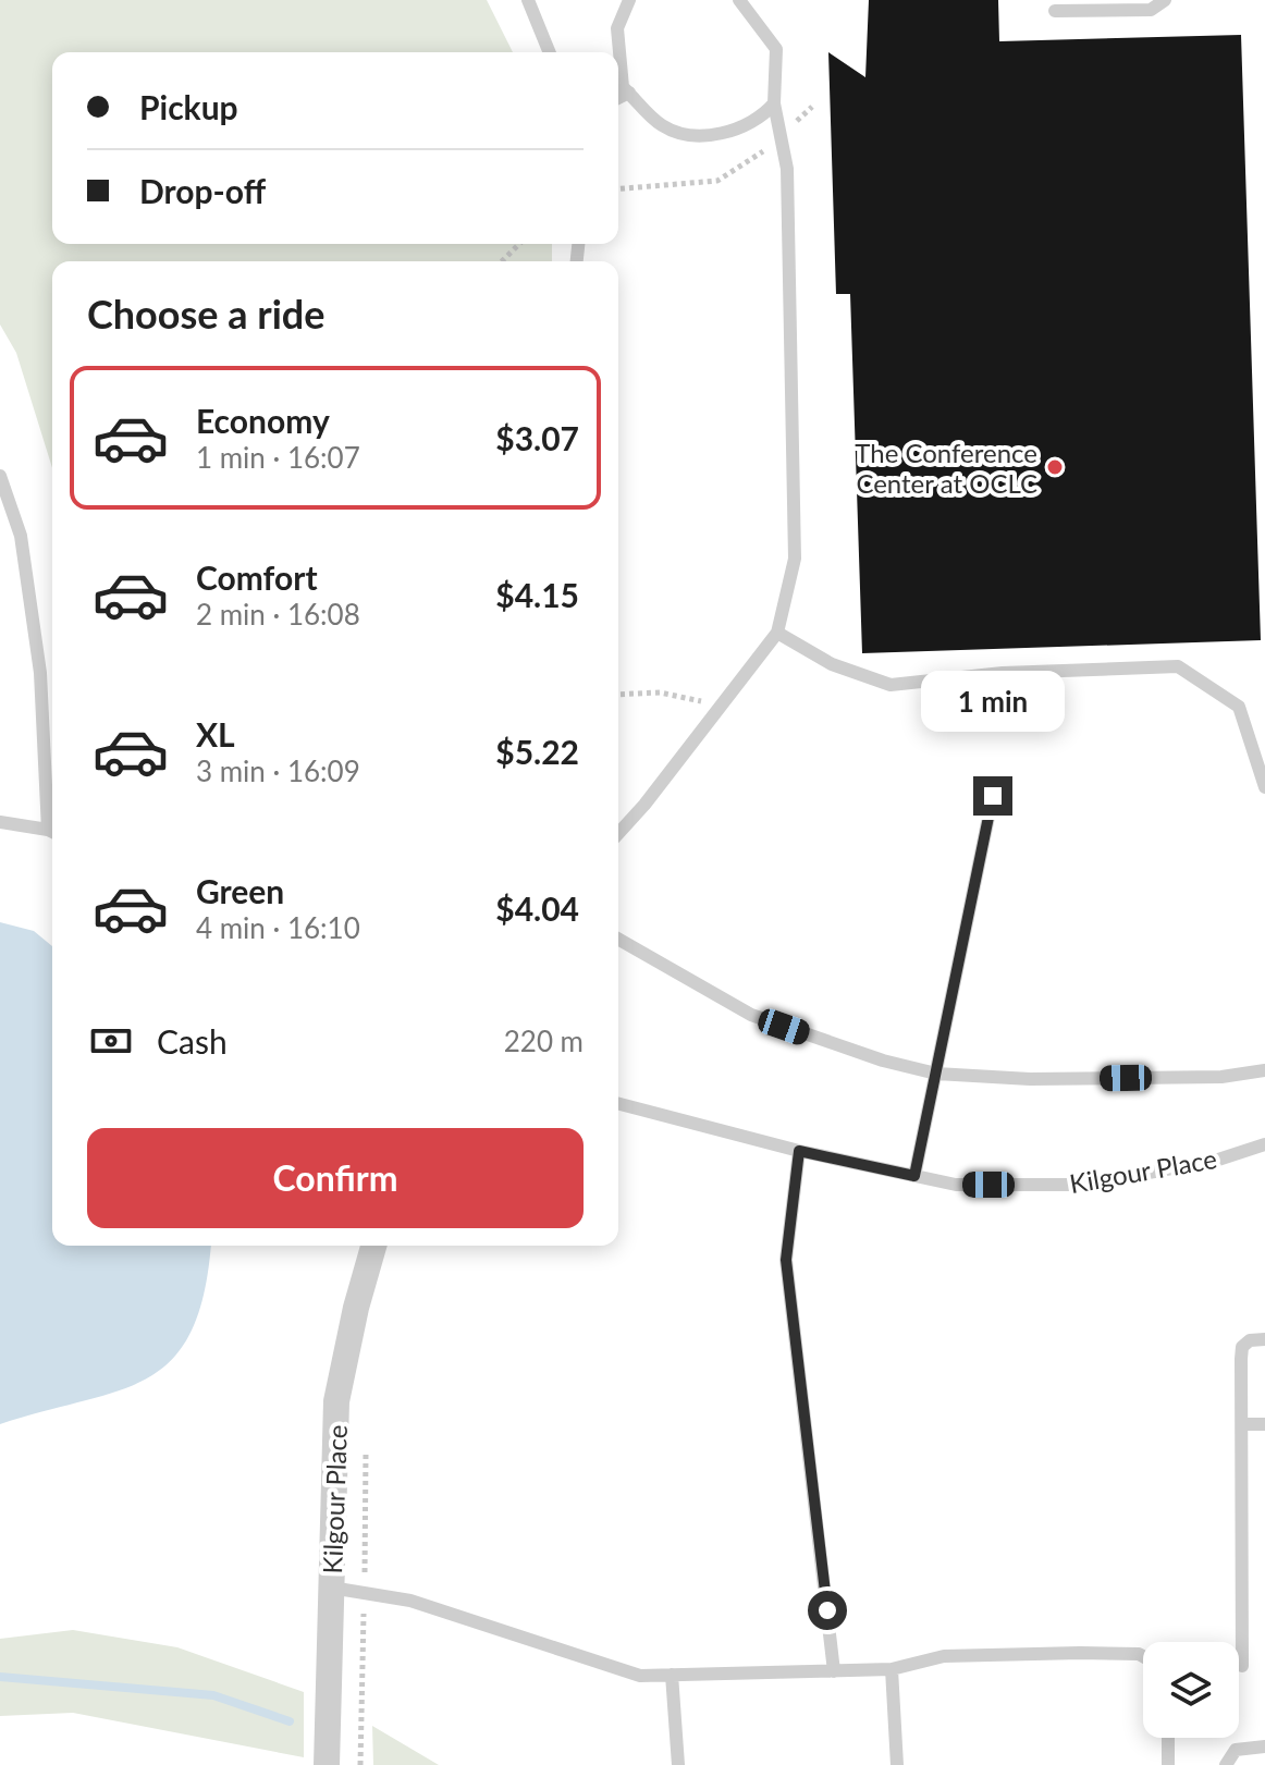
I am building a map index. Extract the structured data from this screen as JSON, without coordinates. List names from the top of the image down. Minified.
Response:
{"streets":{"street":["Kilgour Place"]},"places":["The Conference Center at OCLC"],"page":{"banner":["Pickup","Drop-off"],"heading":"Choose a ride","list":[{"name":"Economy","note":"1 min · 16:07","value":"$3.07"},{"name":"Comfort","note":"2 min · 16:08","value":"$4.15"},{"name":"XL","note":"3 min · 16:09","value":"$5.22"},{"name":"Green","note":"4 min · 16:10","value":"$4.04"}],"bubble":"1 min","pay":["Cash","220 m"],"buttons":"Confirm"}}
